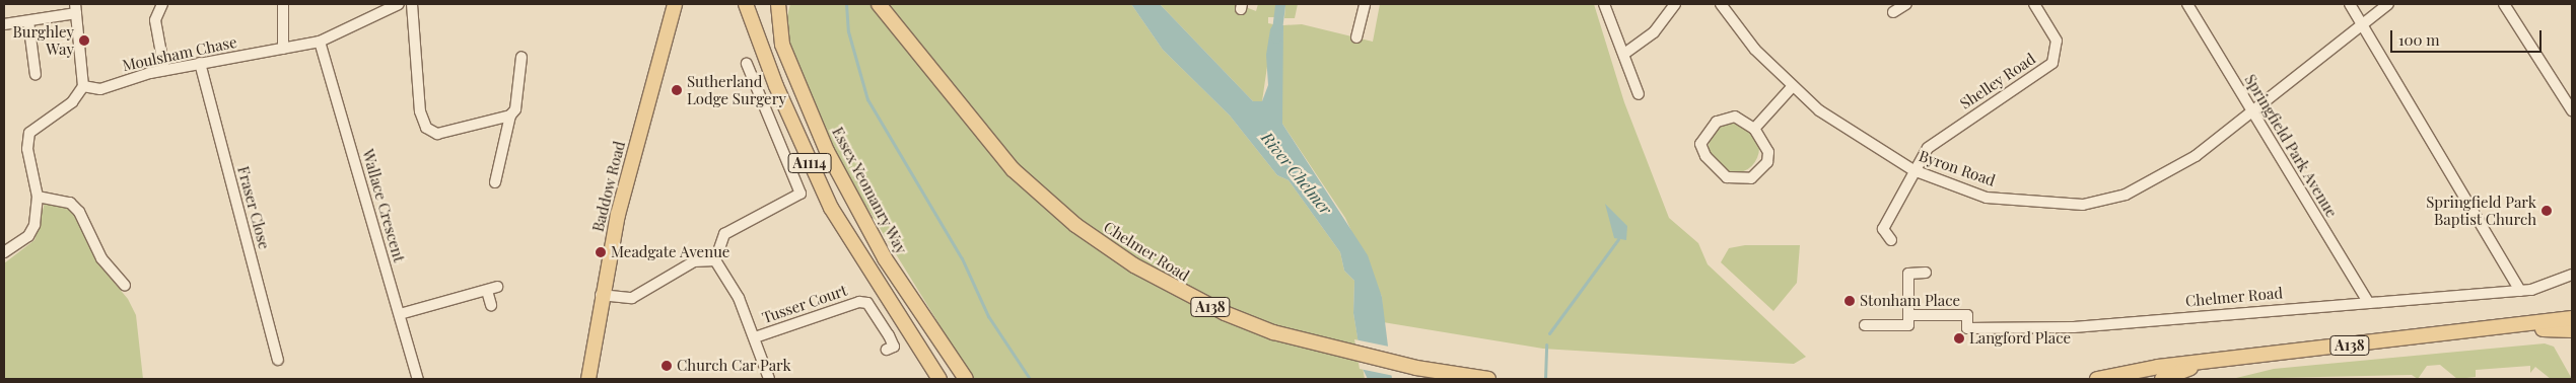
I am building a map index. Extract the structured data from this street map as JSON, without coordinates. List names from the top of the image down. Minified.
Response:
{"streets":{"main road":["A1114","Baddow Road","Essex Yeomanry Way","Chelmer Road","A138"],"street":["Moulsham Chase","Shelley Road","Springfield Park Avenue","Byron Road","Wallace Crescent","Fraser Close","Tusser Court"]},"crossings":[["Moulsham Chase","Wallace Crescent"],["Moulsham Chase","Fraser Close"],["Shelley Road","Byron Road"],["Springfield Park Avenue","Byron Road"],["Springfield Park Avenue","Chelmer Road"]],"water":["River Chelmer"],"places":["Burghley Way","Sutherland Lodge Surgery","Springfield Park Baptist Church","Meadgate Avenue","Stonham Place","Langford Place","Church Car Park"],"scale_bar":"100 m"}
